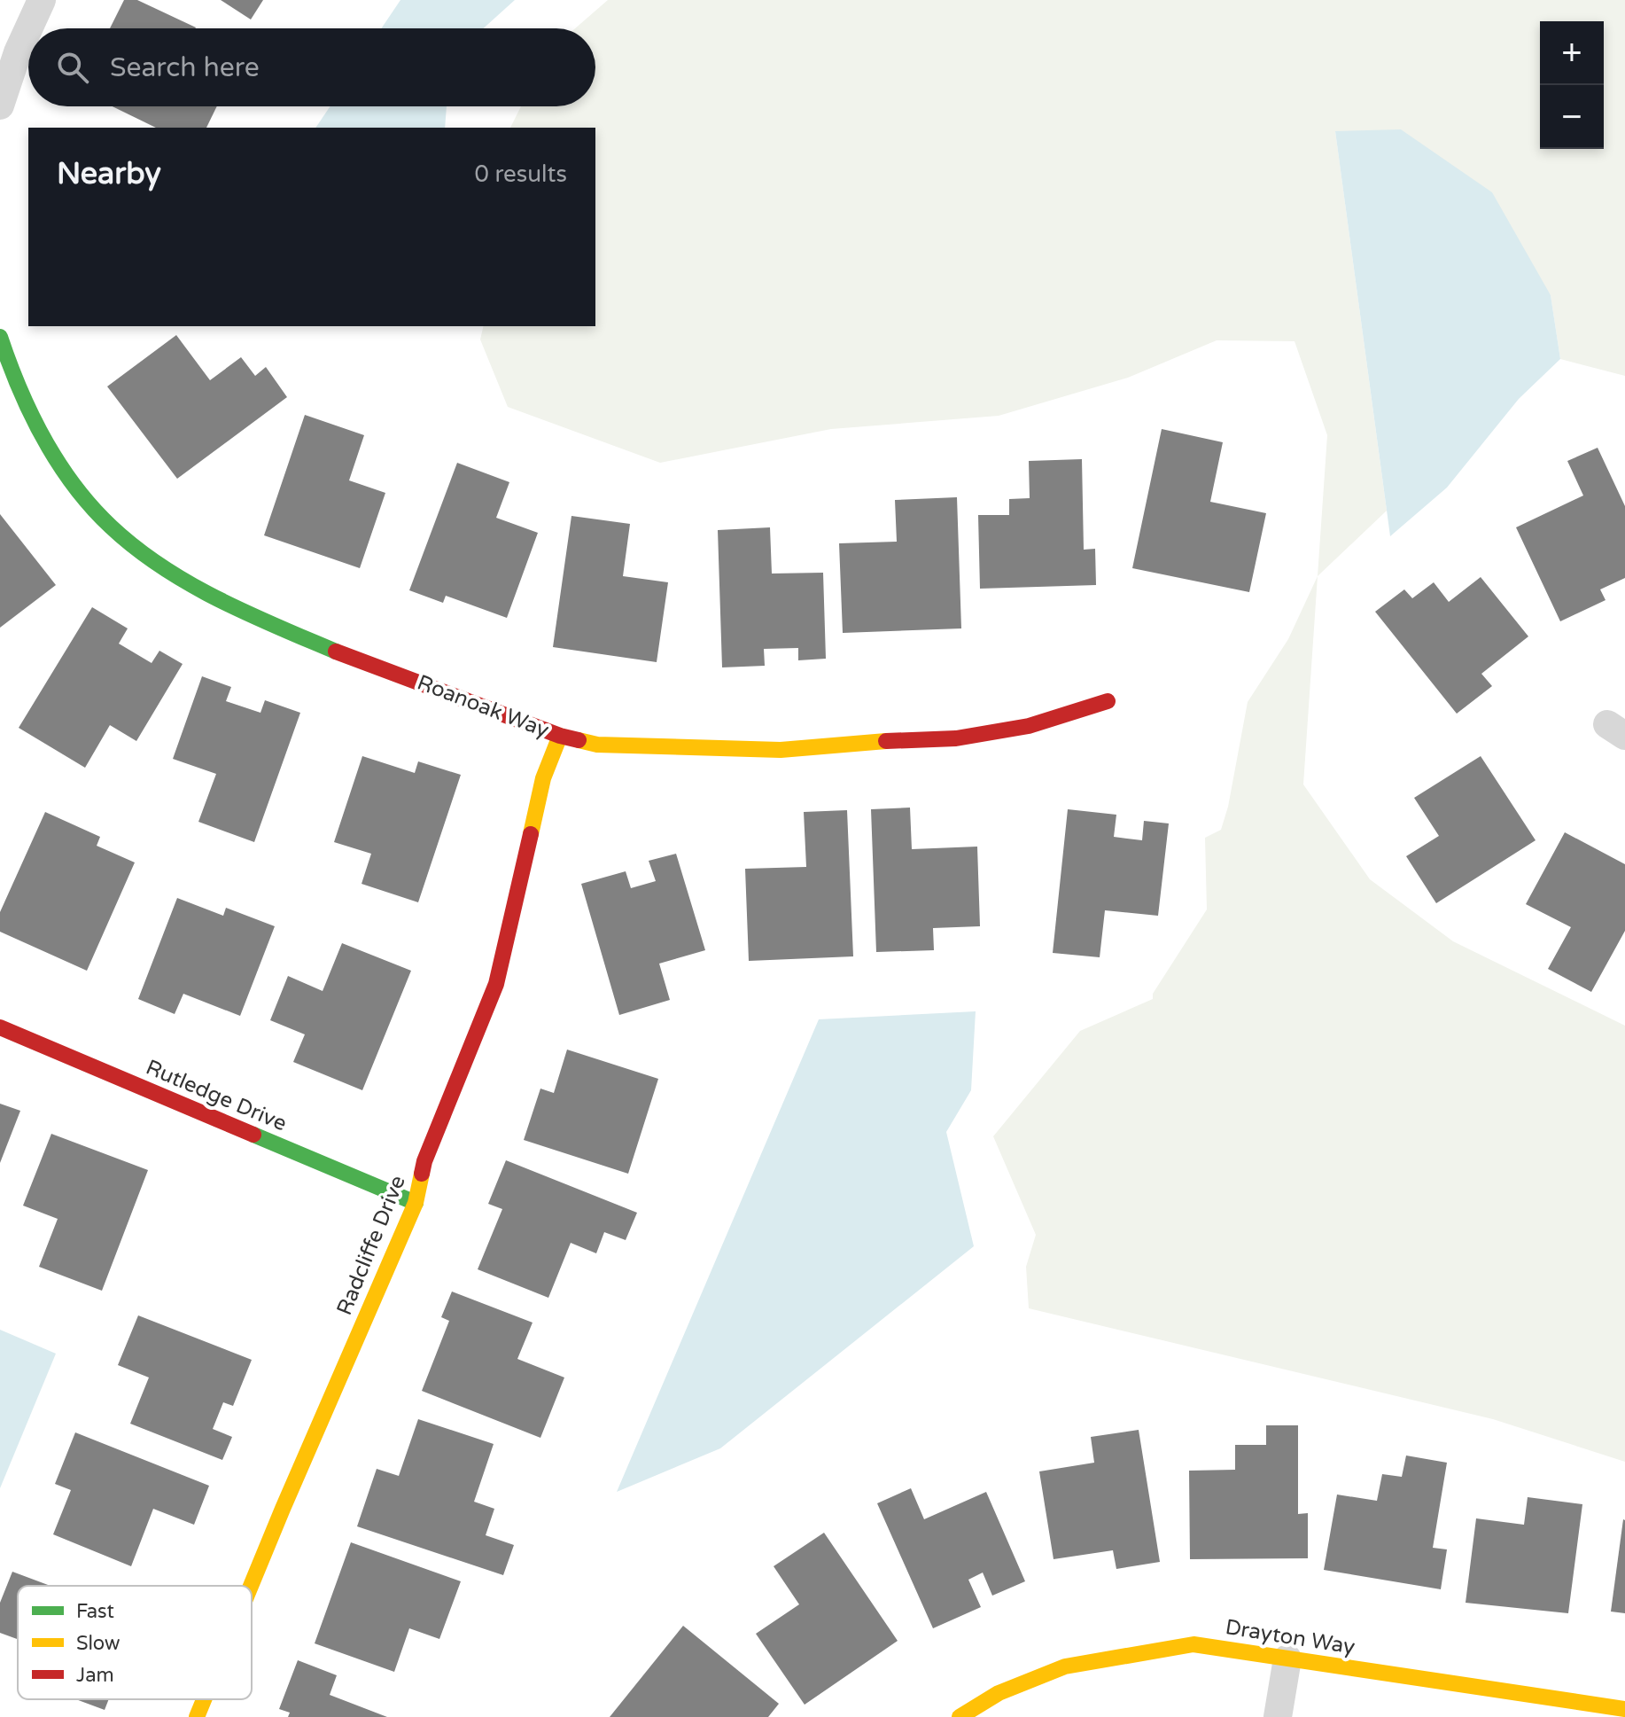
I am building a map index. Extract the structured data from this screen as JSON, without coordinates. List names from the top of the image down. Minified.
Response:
{"streets":{"street":["Roanoak Way","Rutledge Drive","Radcliffe Drive","Drayton Way"]},"crossings":[["Roanoak Way","Radcliffe Drive"],["Rutledge Drive","Radcliffe Drive"]],"legend":["Fast","Slow","Jam"],"page":{"map_buttons":["+","−"],"search":"Search here","heading":["Nearby","0 results"]}}
